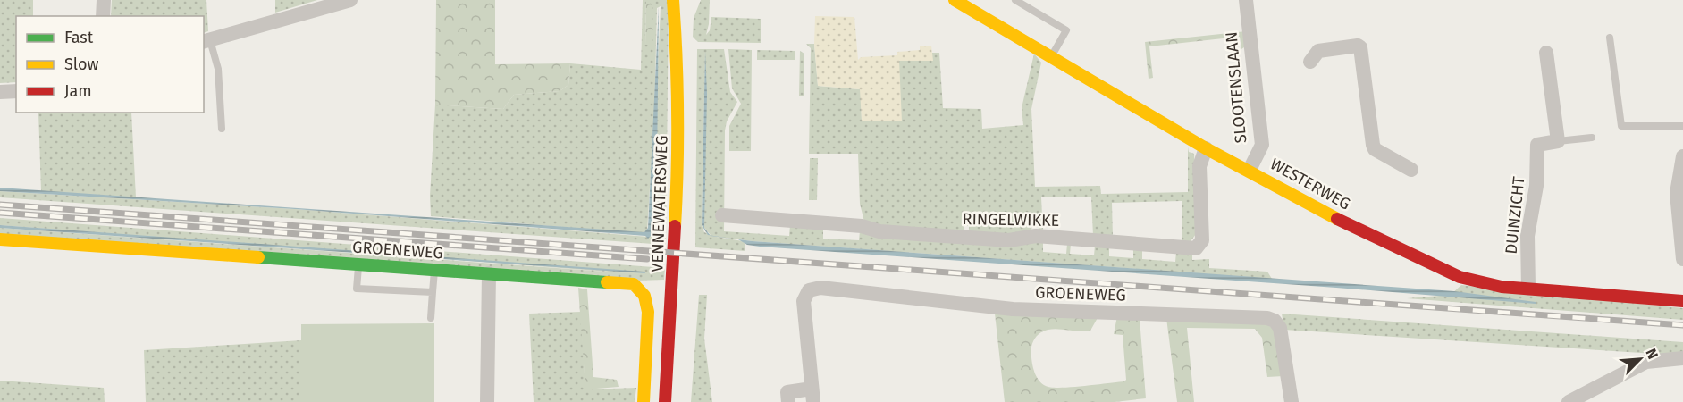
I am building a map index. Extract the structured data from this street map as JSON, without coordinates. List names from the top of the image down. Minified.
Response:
{"streets":{"street":["SLOOTENSLAAN","WESTERWEG","VENNEWATERSWEG","DUINZICHT","RINGELWIKKE","GROENEWEG"]},"crossings":[["SLOOTENSLAAN","WESTERWEG"],["WESTERWEG","DUINZICHT"],["WESTERWEG","RINGELWIKKE"]],"legend":["Fast","Slow","Jam"],"north":"top right"}
